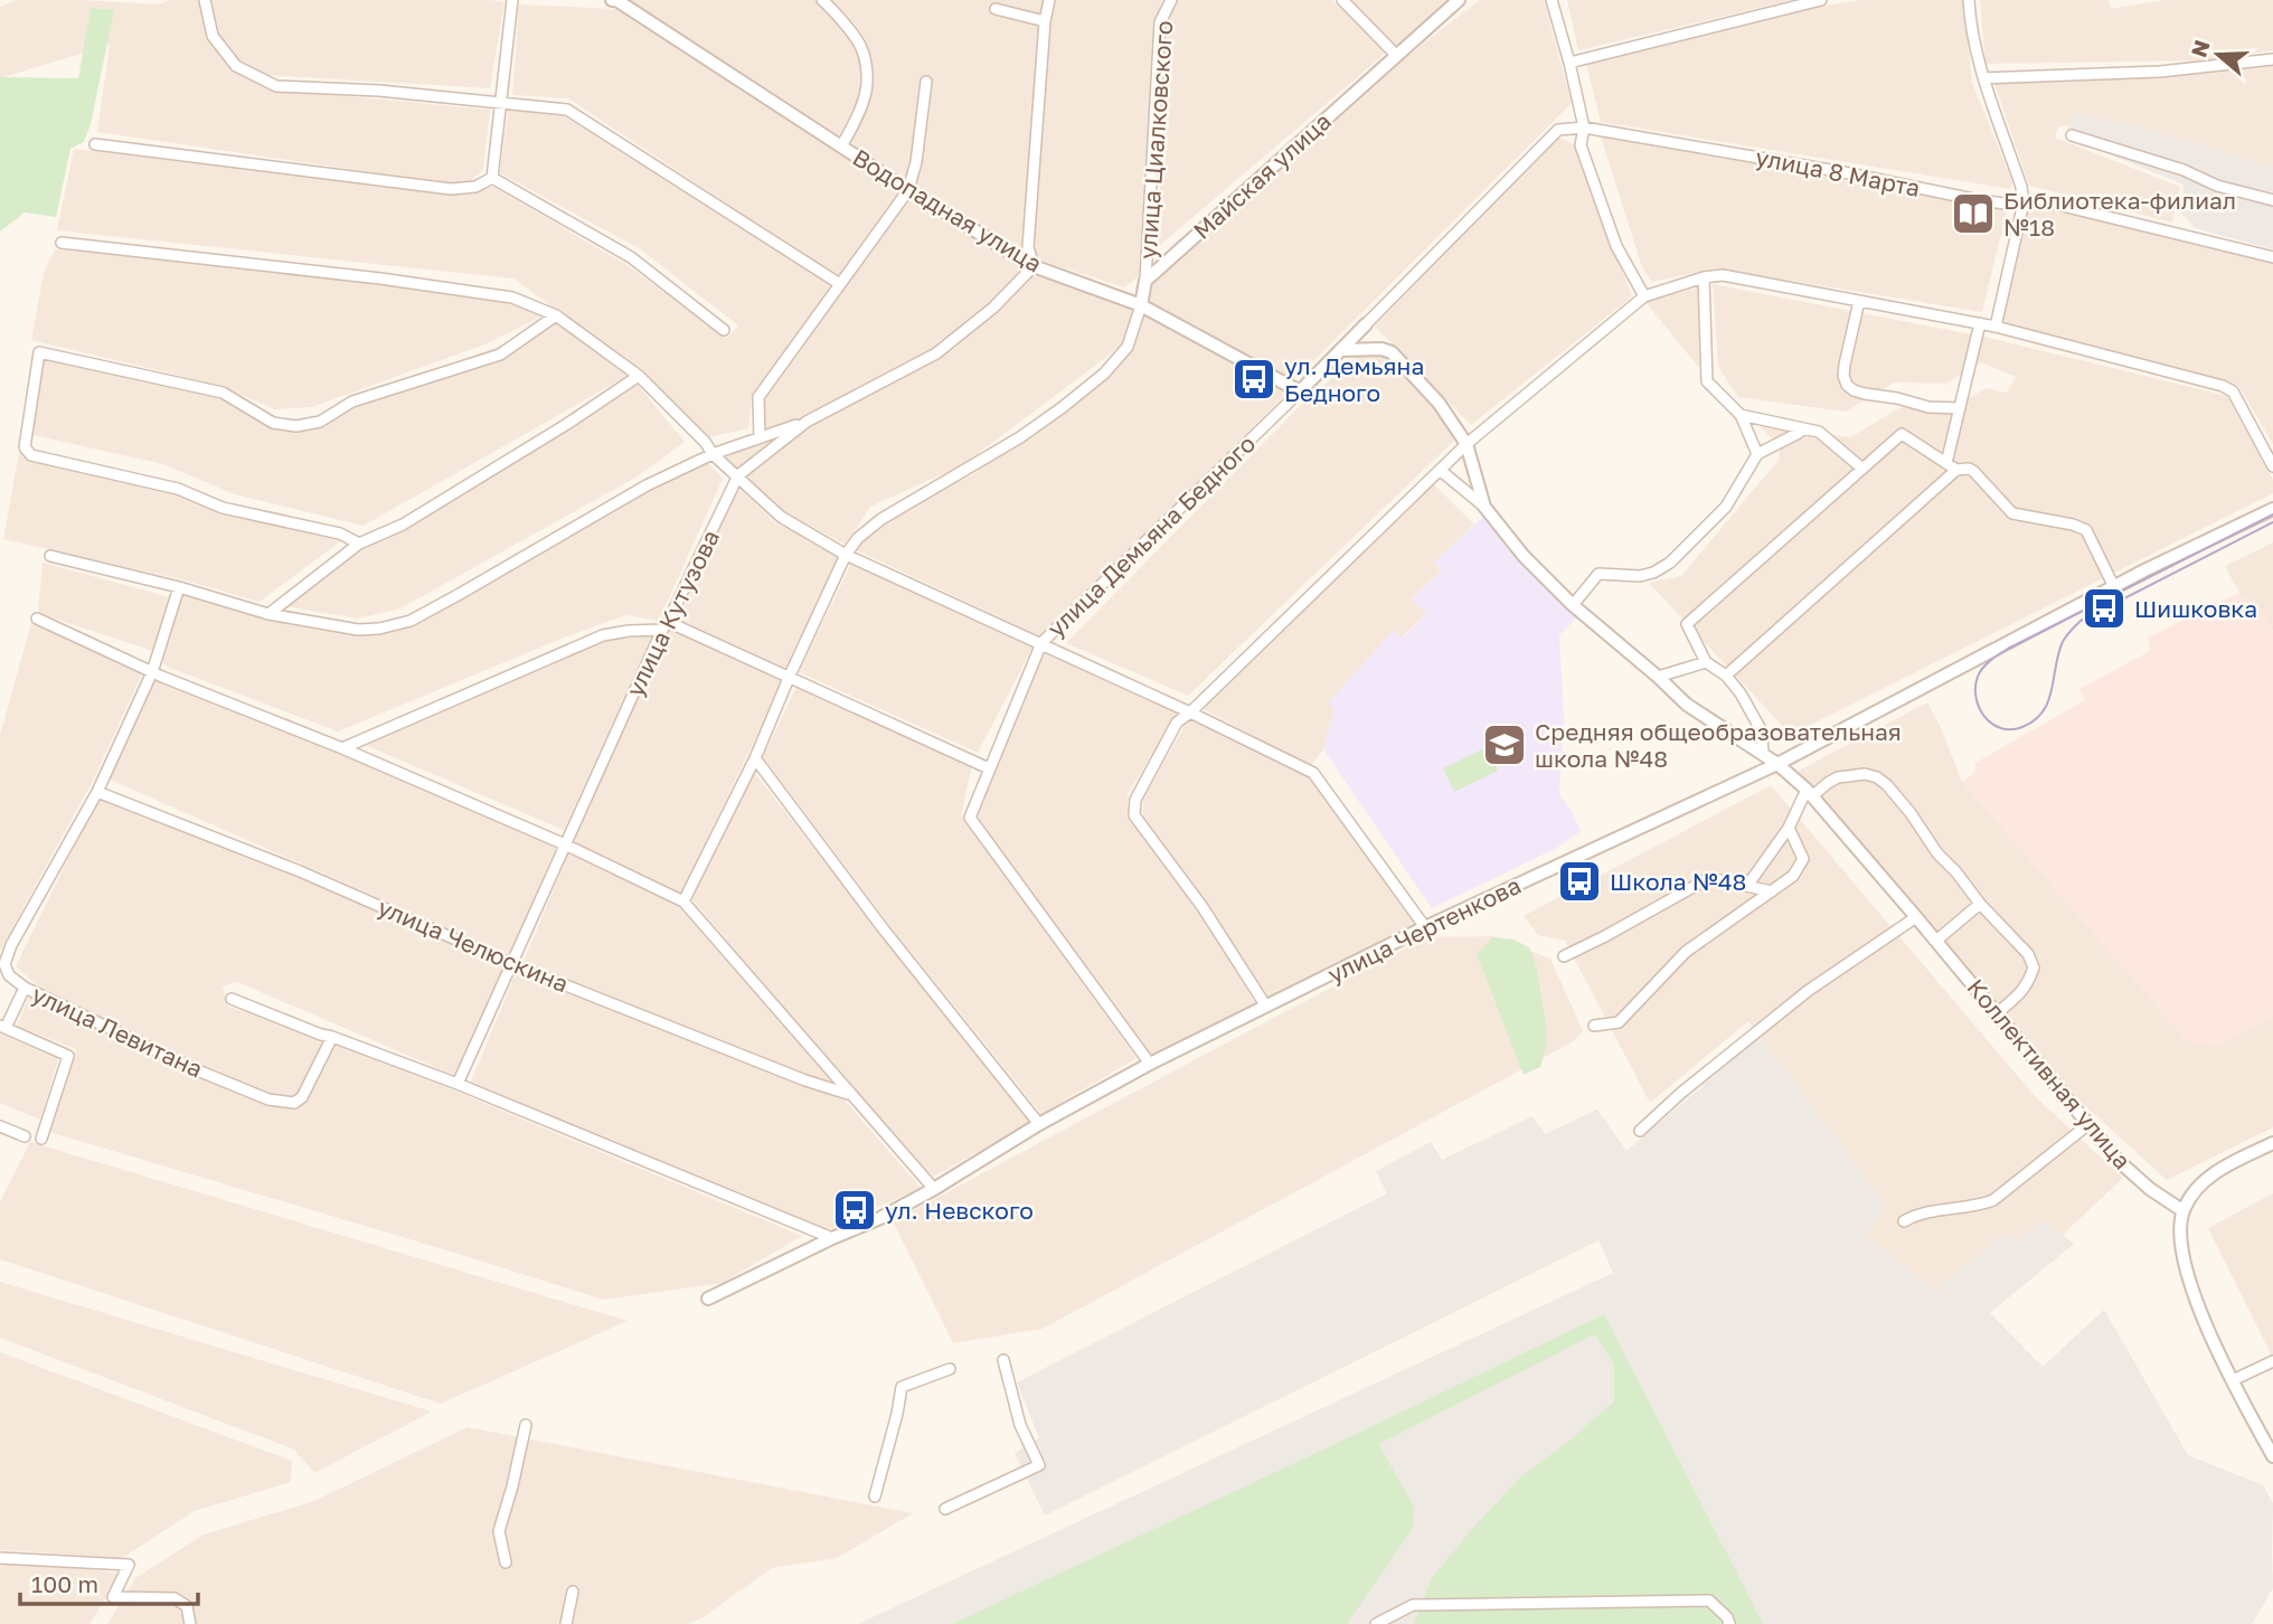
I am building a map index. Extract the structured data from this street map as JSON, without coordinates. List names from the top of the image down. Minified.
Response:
{"streets":{"street":["улица Циалковского","улица 8 Марта","Майская улица","Водопадная улица","улица Демьяна Бедного","улица Кутузова","улица Чертенкова","улица Челюскина","улица Левитана","Коллективная улица"]},"crossings":[["улица Циалковского","Майская улица"],["улица 8 Марта","улица Демьяна Бедного"],["Водопадная улица","улица Демьяна Бедного"],["Водопадная улица","улица Кутузова"],["улица Демьяна Бедного","улица Чертенкова"],["улица Кутузова","улица Челюскина"],["улица Чертенкова","Коллективная улица"]],"places":{"library":["Библиотека-филиал №18"],"bus stop":["ул. Демьяна Бедного","Шишковка","Школа №48","ул. Невского"],"school or university":["Средняя общеобразовательная школа №48"]},"scale_bar":"100 m","north":"left"}
